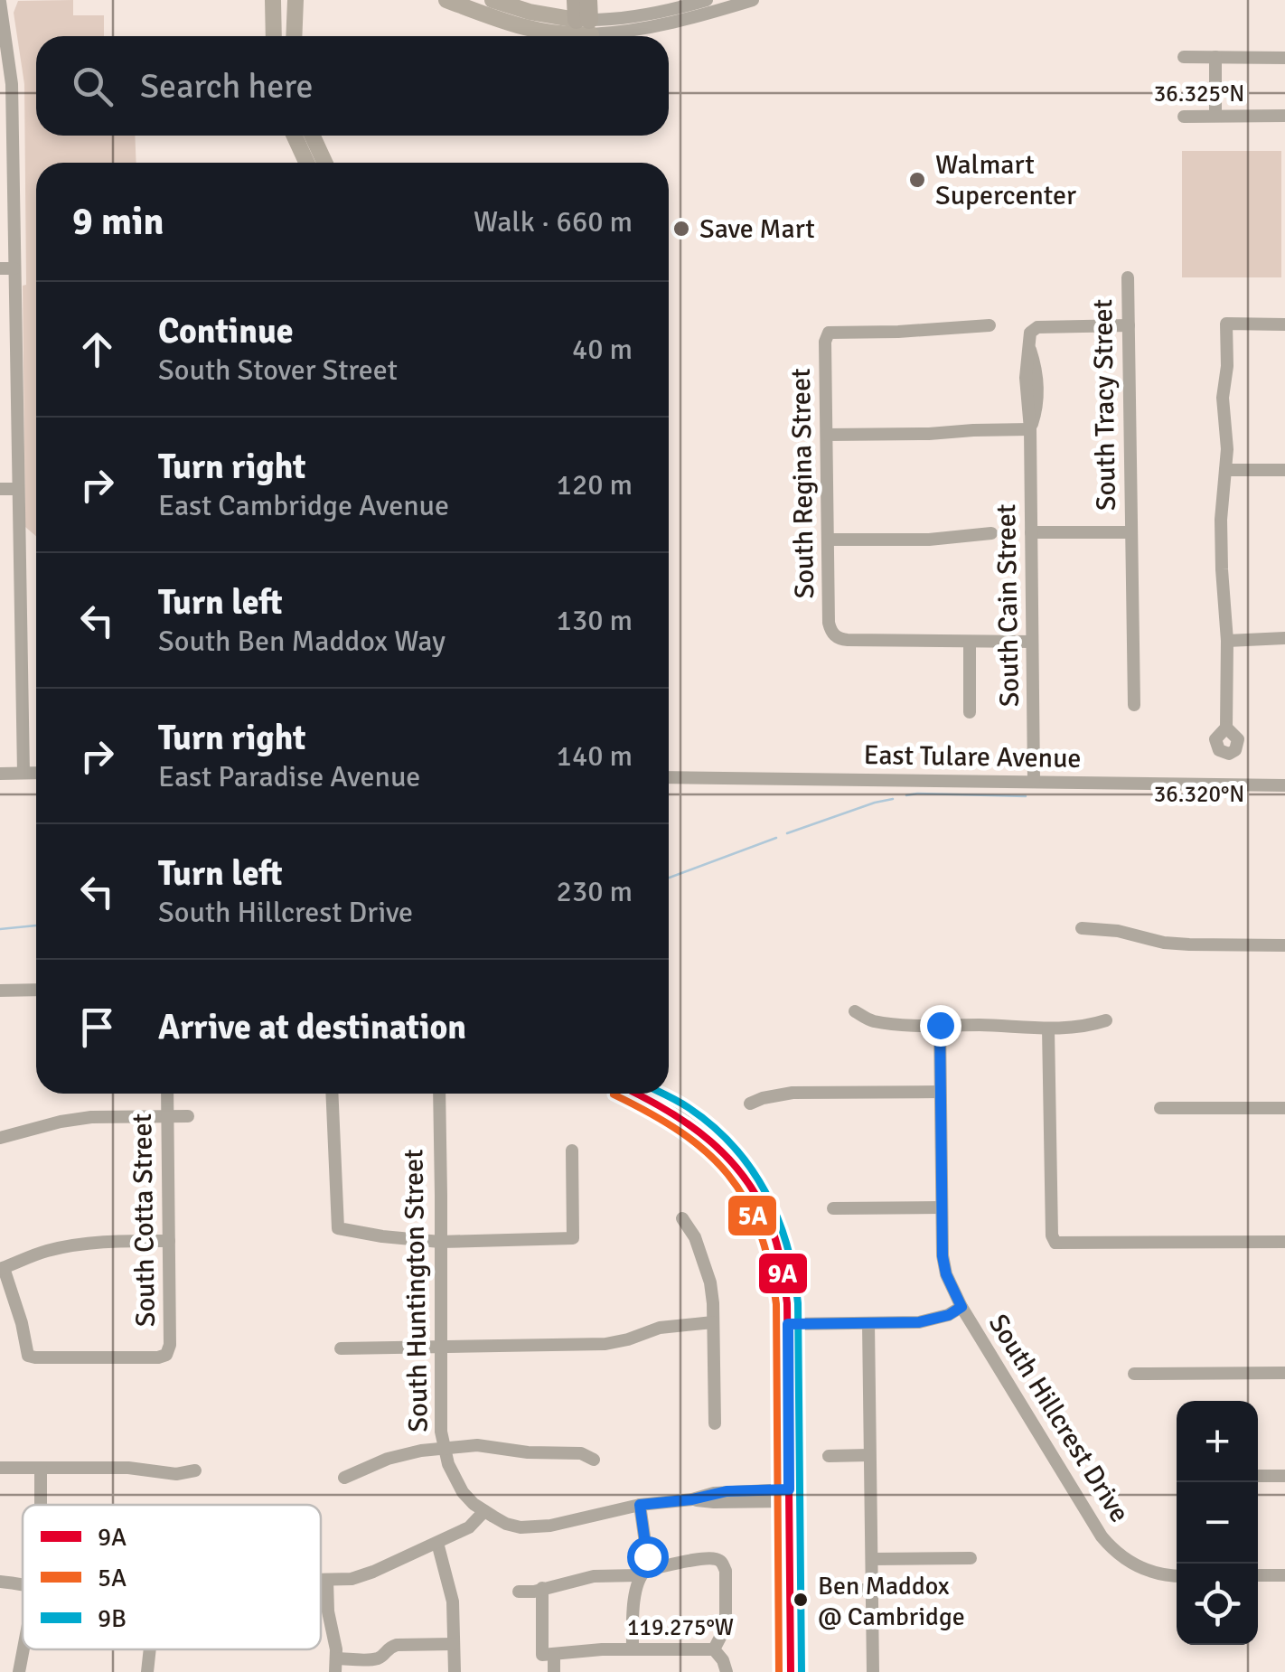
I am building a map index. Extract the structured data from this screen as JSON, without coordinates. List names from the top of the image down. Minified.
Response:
{"streets":{"street":["South Tracy Street","South Regina Street","South Cain Street","East Tulare Avenue","South Cotta Street","South Huntington Street","South Hillcrest Drive"]},"crossings":[["South Tracy Street","South Cain Street"],["South Cain Street","East Tulare Avenue"]],"places":["Walmart Supercenter","Save Mart","Ben Maddox @ Cambridge"],"lines":["transit line 9A","transit line 9B","transit line 5A"],"legend":["9A","5A","9B"],"page":{"search":"Search here","heading":["9 min","Walk · 660 m"],"list":[["Continue","South Stover Street","40 m"],["Turn right","East Cambridge Avenue","120 m"],["Turn left","South Ben Maddox Way","130 m"],["Turn right","East Paradise Avenue","140 m"],["Turn left","South Hillcrest Drive","230 m"],"Arrive at destination"],"map_buttons":["+","−"]},"coordinates":["36.325°N","36.320°N","119.275°W"]}
